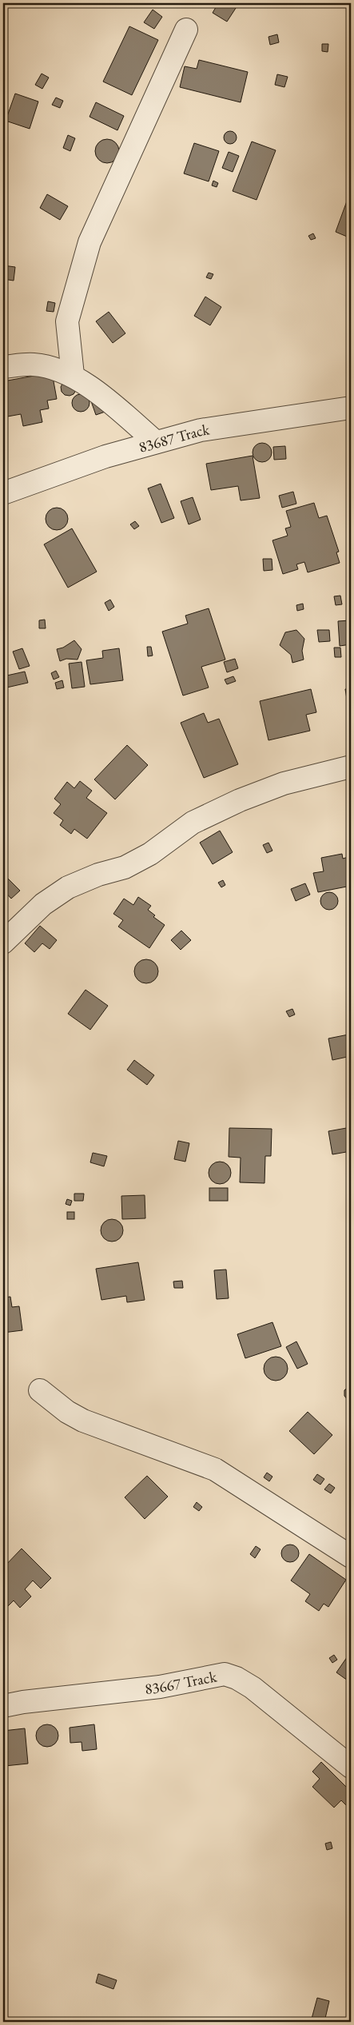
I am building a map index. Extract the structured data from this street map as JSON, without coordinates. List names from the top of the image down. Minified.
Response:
{"streets":{"street":["83687 Track","83667 Track"]}}
